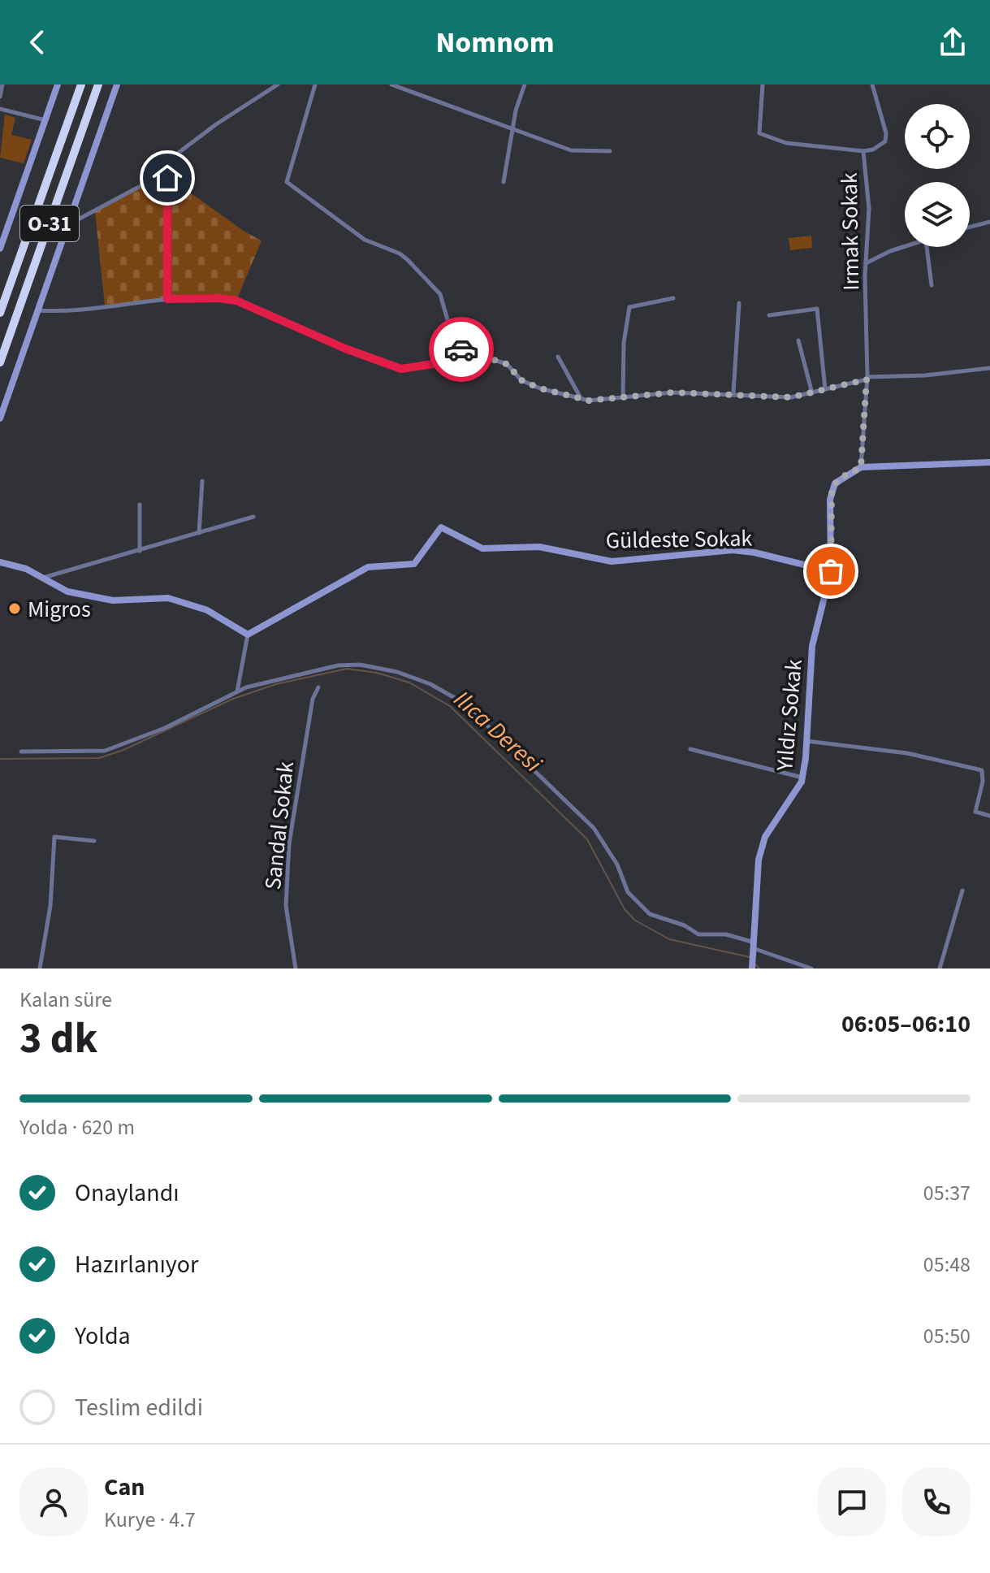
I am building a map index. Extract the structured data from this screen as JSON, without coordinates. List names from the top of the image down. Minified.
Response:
{"streets":{"highway":["O-31"],"street":["Irmak Sokak","Güldeste Sokak","Yıldız Sokak","Sandal Sokak"]},"crossings":[["Irmak Sokak","Yıldız Sokak"],["Güldeste Sokak","Yıldız Sokak"]],"water":["Ilıca Deresi"],"places":["Migros"],"page":{"header":"Nomnom","heading":["3 dk","Kalan süre","06:05–06:10"],"panel":["Can","Kurye · 4.7"],"bar":"Yolda · 620 m","list":[["Onaylandı","05:37"],["Hazırlanıyor","05:48"],["Yolda","05:50"],"Teslim edildi"]}}
